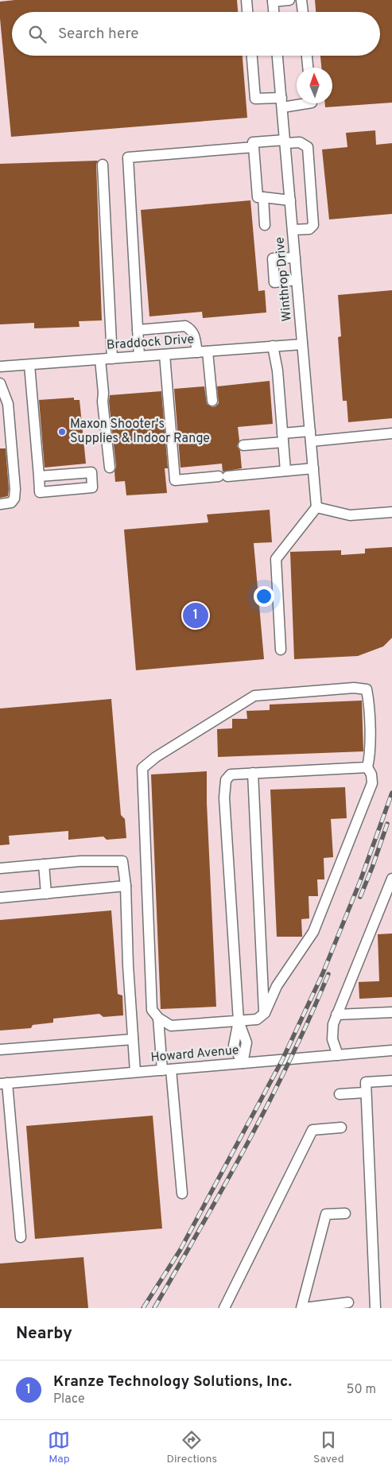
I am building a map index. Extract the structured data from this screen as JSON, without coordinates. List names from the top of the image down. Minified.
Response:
{"streets":{"street":["Winthrop Drive","Braddock Drive","Howard Avenue"]},"crossings":[["Winthrop Drive","Braddock Drive"]],"places":["Maxon Shooter's Supplies & Indoor Range"],"north":"top","page":{"search":"Search here","pins":"1","heading":"Nearby","list":[{"mark":"1","name":"Kranze Technology Solutions, Inc.","note":"Place","value":"50 m"}],"nav":["Map","Directions","Saved"]}}
